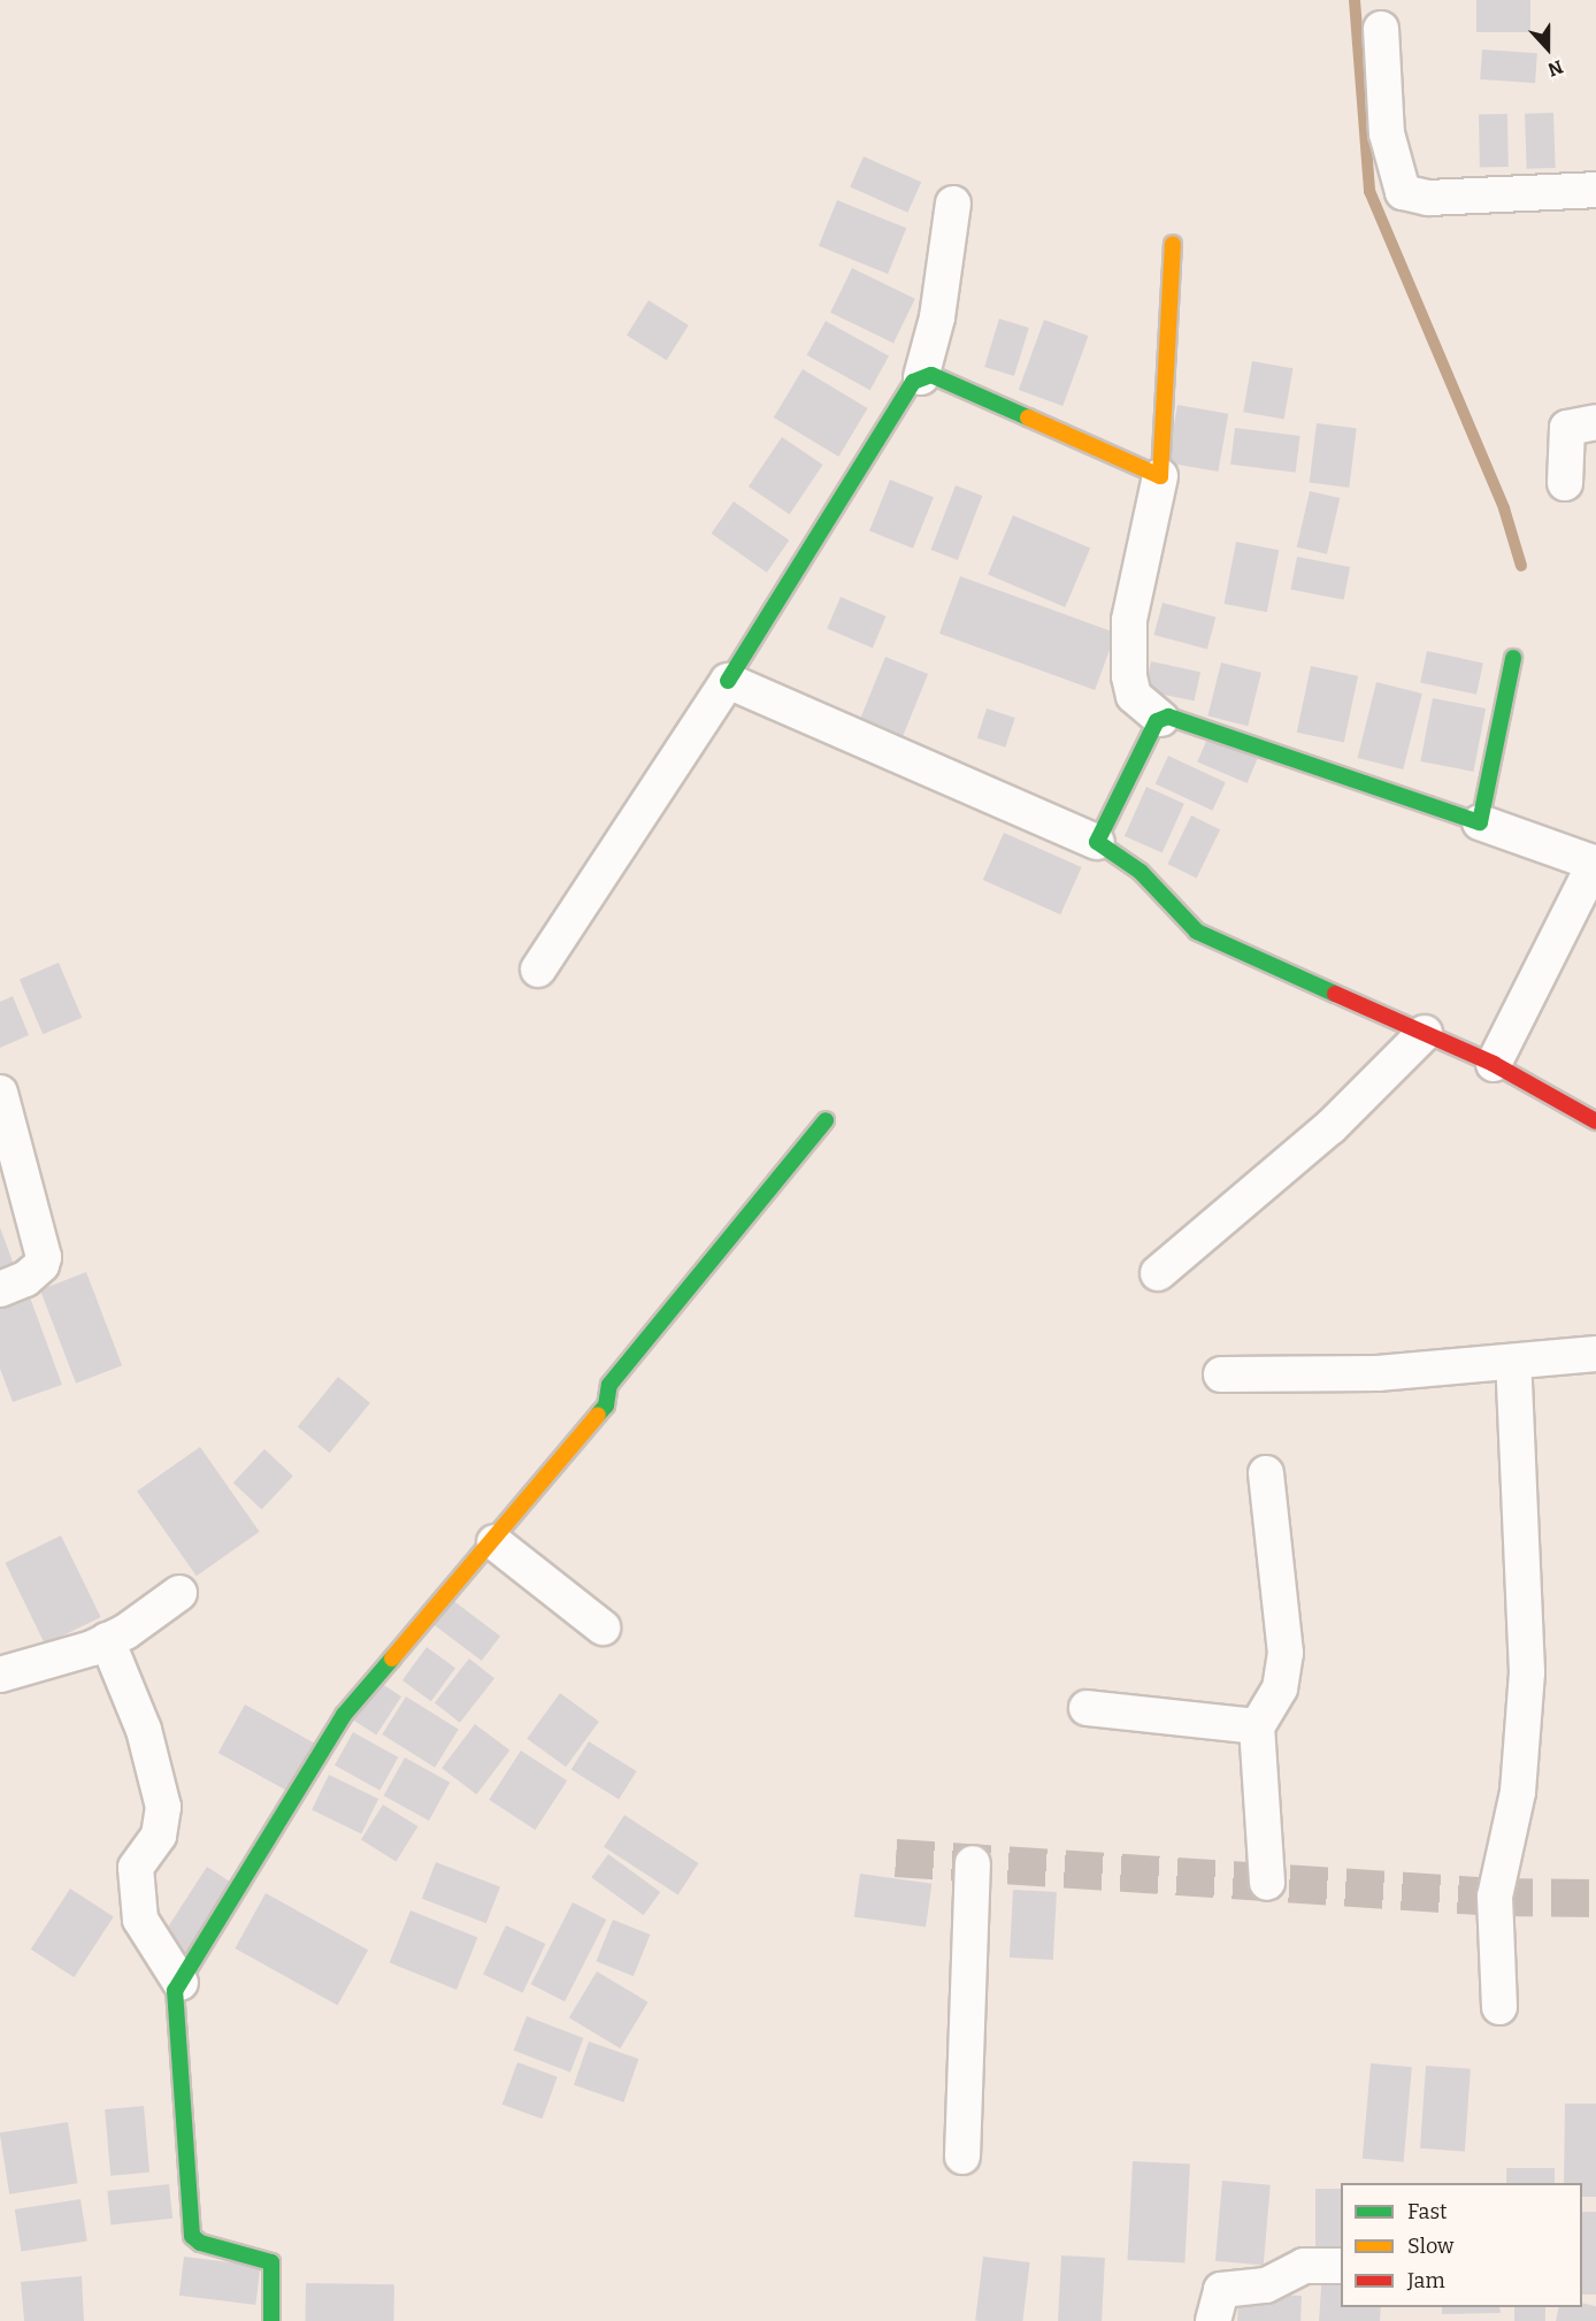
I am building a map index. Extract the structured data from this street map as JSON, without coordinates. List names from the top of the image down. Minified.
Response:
{"legend":["Fast","Slow","Jam"],"north":"bottom"}
